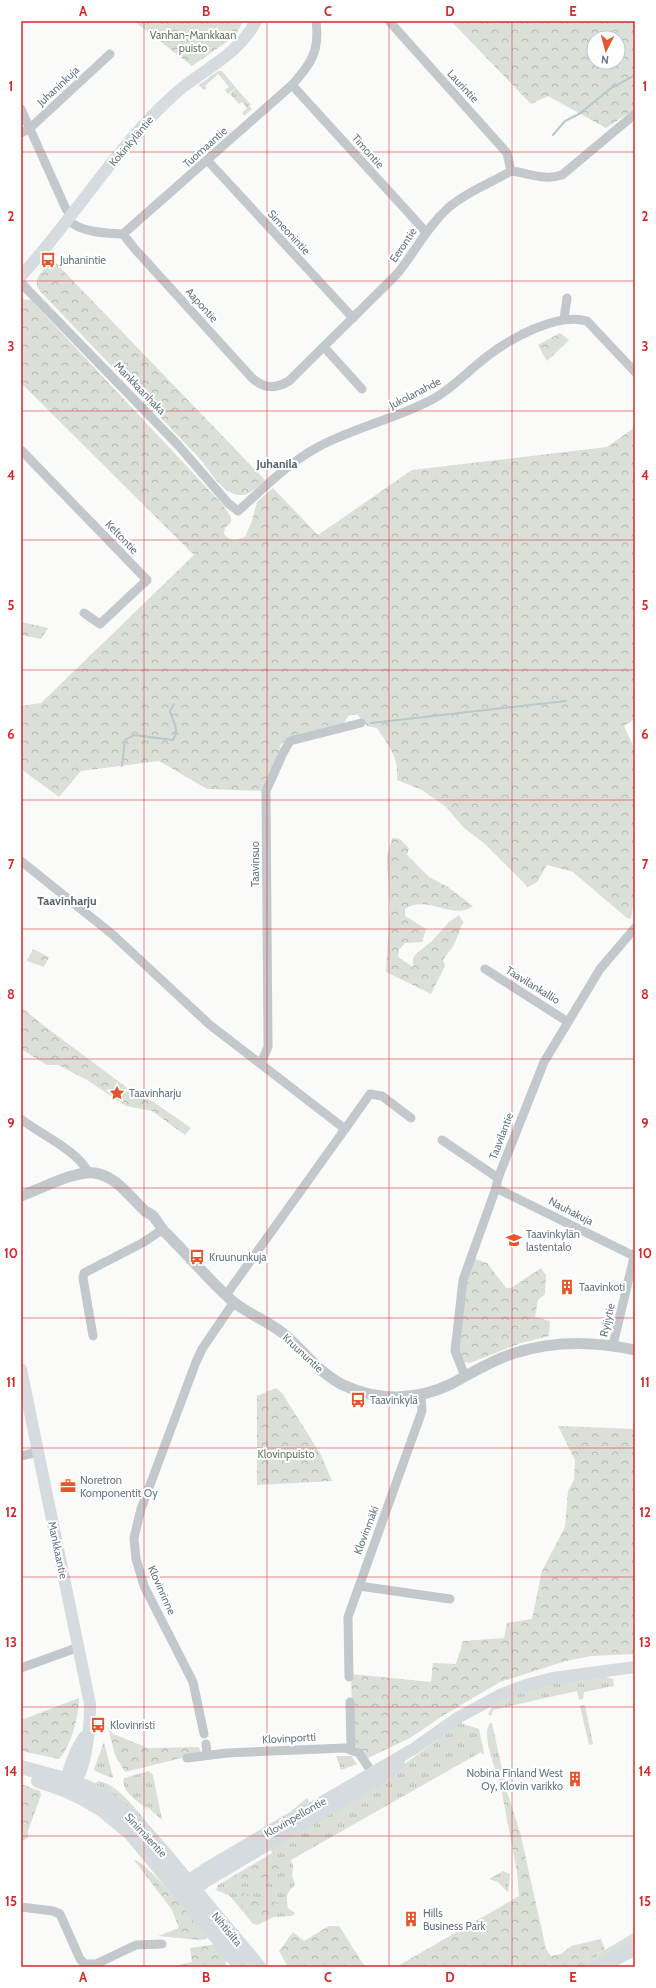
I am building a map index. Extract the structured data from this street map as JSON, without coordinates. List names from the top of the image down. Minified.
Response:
{"streets":{"main road":["Kokinkyläntie","Mankkaantie","Klovinpellontie","Sinimäentie","Nihtisilta"],"street":["Juhaninkuja","Laurintie","Tuomaantie","Timontie","Simeonintie","Eerontie","Aapontie","Mankkaanhaka","Jukolanahde","Keltontie","Taavinsuo","Taavilankallio","Taavilantie","Nauhakuja","Ryijytie","Kruununtie","Klovinmäki","Klovinrinne","Klovinportti"]},"crossings":[["Laurintie","Eerontie"],["Tuomaantie","Timontie"],["Tuomaantie","Simeonintie"],["Tuomaantie","Aapontie"],["Timontie","Eerontie"],["Simeonintie","Eerontie"],["Eerontie","Aapontie"],["Mankkaanhaka","Jukolanahde"],["Taavilankallio","Taavilantie"],["Taavilantie","Nauhakuja"],["Taavilantie","Kruununtie"],["Nauhakuja","Ryijytie"],["Ryijytie","Kruununtie"],["Kruununtie","Klovinmäki"],["Kruununtie","Klovinrinne"],["Mankkaantie","Sinimäentie"],["Klovinpellontie","Sinimäentie"],["Klovinpellontie","Nihtisilta"],["Sinimäentie","Nihtisilta"]],"districts":["Juhanila","Taavinharju"],"parks":["Vanhan-Mankkaan puisto","Klovinpuisto"],"places":{"bus stop":["Juhanintie","Kruununkuja","Taavinkylä","Klovinristi"],"place":["Taavinharju"],"school or university":["Taavinkylän lastentalo"],"building":["Taavinkoti","Nobina Finland West Oy, Klovin varikko","Hills Business Park"],"office":["Noretron Komponentit Oy"]},"north":"bottom","grid":{"columns":["A","B","C","D","E"],"rows":["1","2","3","4","5","6","7","8","9","10","11","12","13","14","15"]}}
